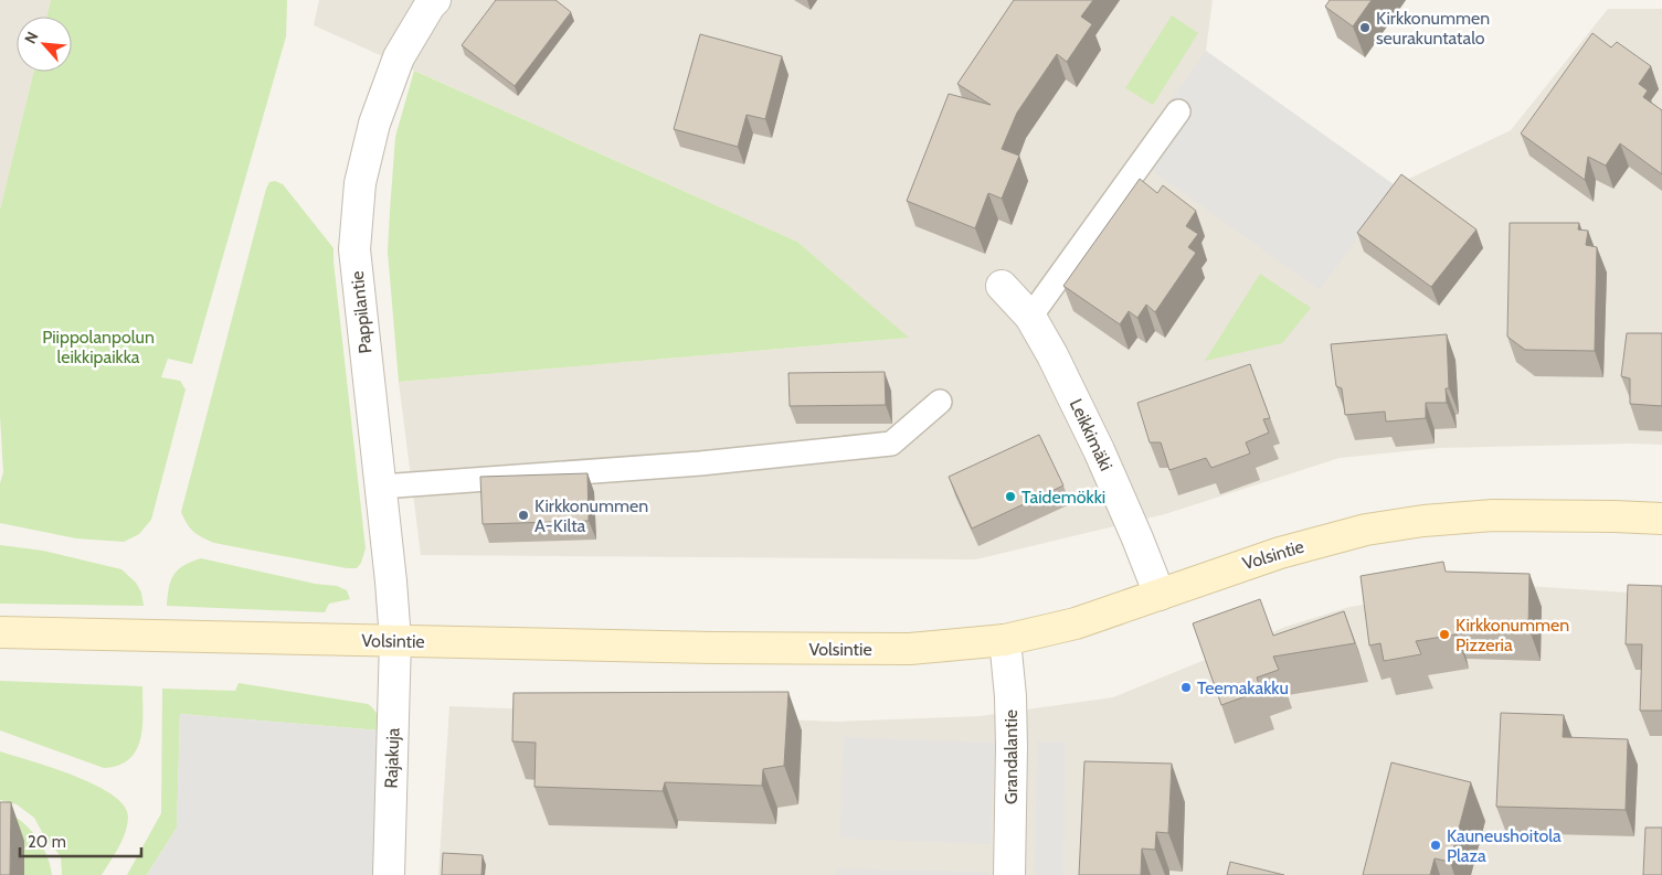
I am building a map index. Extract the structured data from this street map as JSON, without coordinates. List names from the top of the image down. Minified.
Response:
{"streets":{"street":["Pappilantie","Leikkimäki","Volsintie","Grandalantie","Rajakuja"]},"crossings":[["Pappilantie","Volsintie"],["Pappilantie","Rajakuja"],["Leikkimäki","Volsintie"],["Volsintie","Grandalantie"],["Volsintie","Rajakuja"]],"parks":["Piippolanpolun leikkipaikka"],"places":["Kirkkonummen seurakuntatalo","Taidemökki","Kirkkonummen A-Kilta","Kirkkonummen Pizzeria","Teemakakku","Kauneushoitola Plaza"],"scale_bar":"20 m","north":"top left"}
